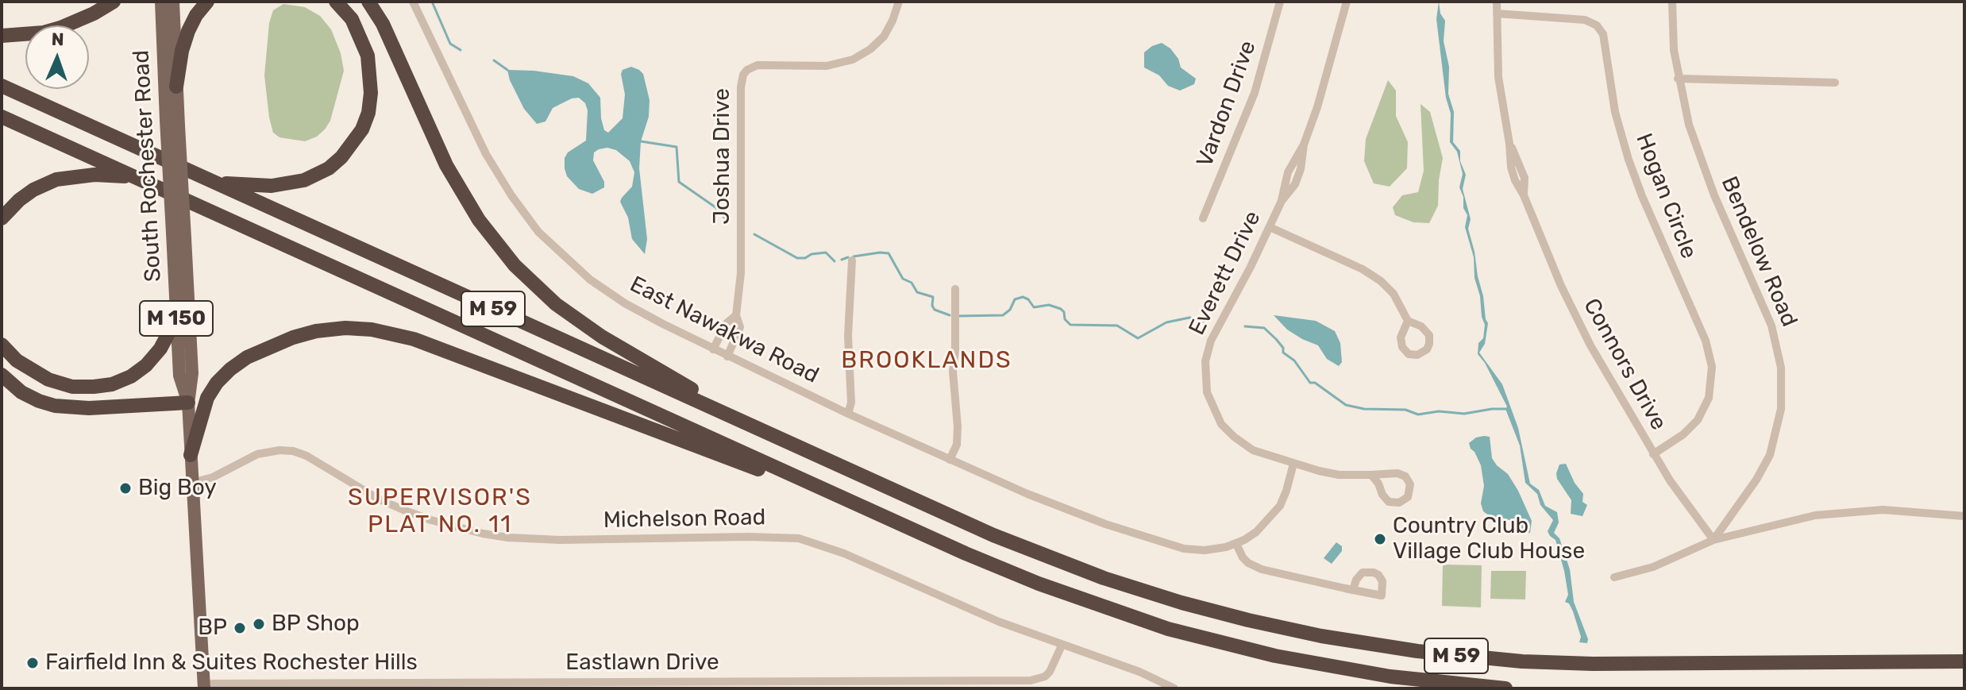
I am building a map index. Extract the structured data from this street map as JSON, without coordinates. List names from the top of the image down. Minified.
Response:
{"streets":{"highway":["M 59"],"main road":["South Rochester Road","M 150"],"street":["Vardon Drive","Joshua Drive","Hogan Circle","Bendelow Road","Everett Drive","East Nawakwa Road","Connors Drive","Michelson Road","Eastlawn Drive"]},"crossings":[["Joshua Drive","East Nawakwa Road"],["South Rochester Road","Michelson Road"],["South Rochester Road","Eastlawn Drive"],["Hogan Circle","Connors Drive"],["Bendelow Road","Connors Drive"],["Everett Drive","East Nawakwa Road"],["Michelson Road","Eastlawn Drive"]],"districts":["BROOKLANDS","SUPERVISOR'S PLAT NO. 11"],"places":["Big Boy","Country Club Village Club House","BP Shop","BP","Fairfield Inn & Suites Rochester Hills"],"north":"top"}
